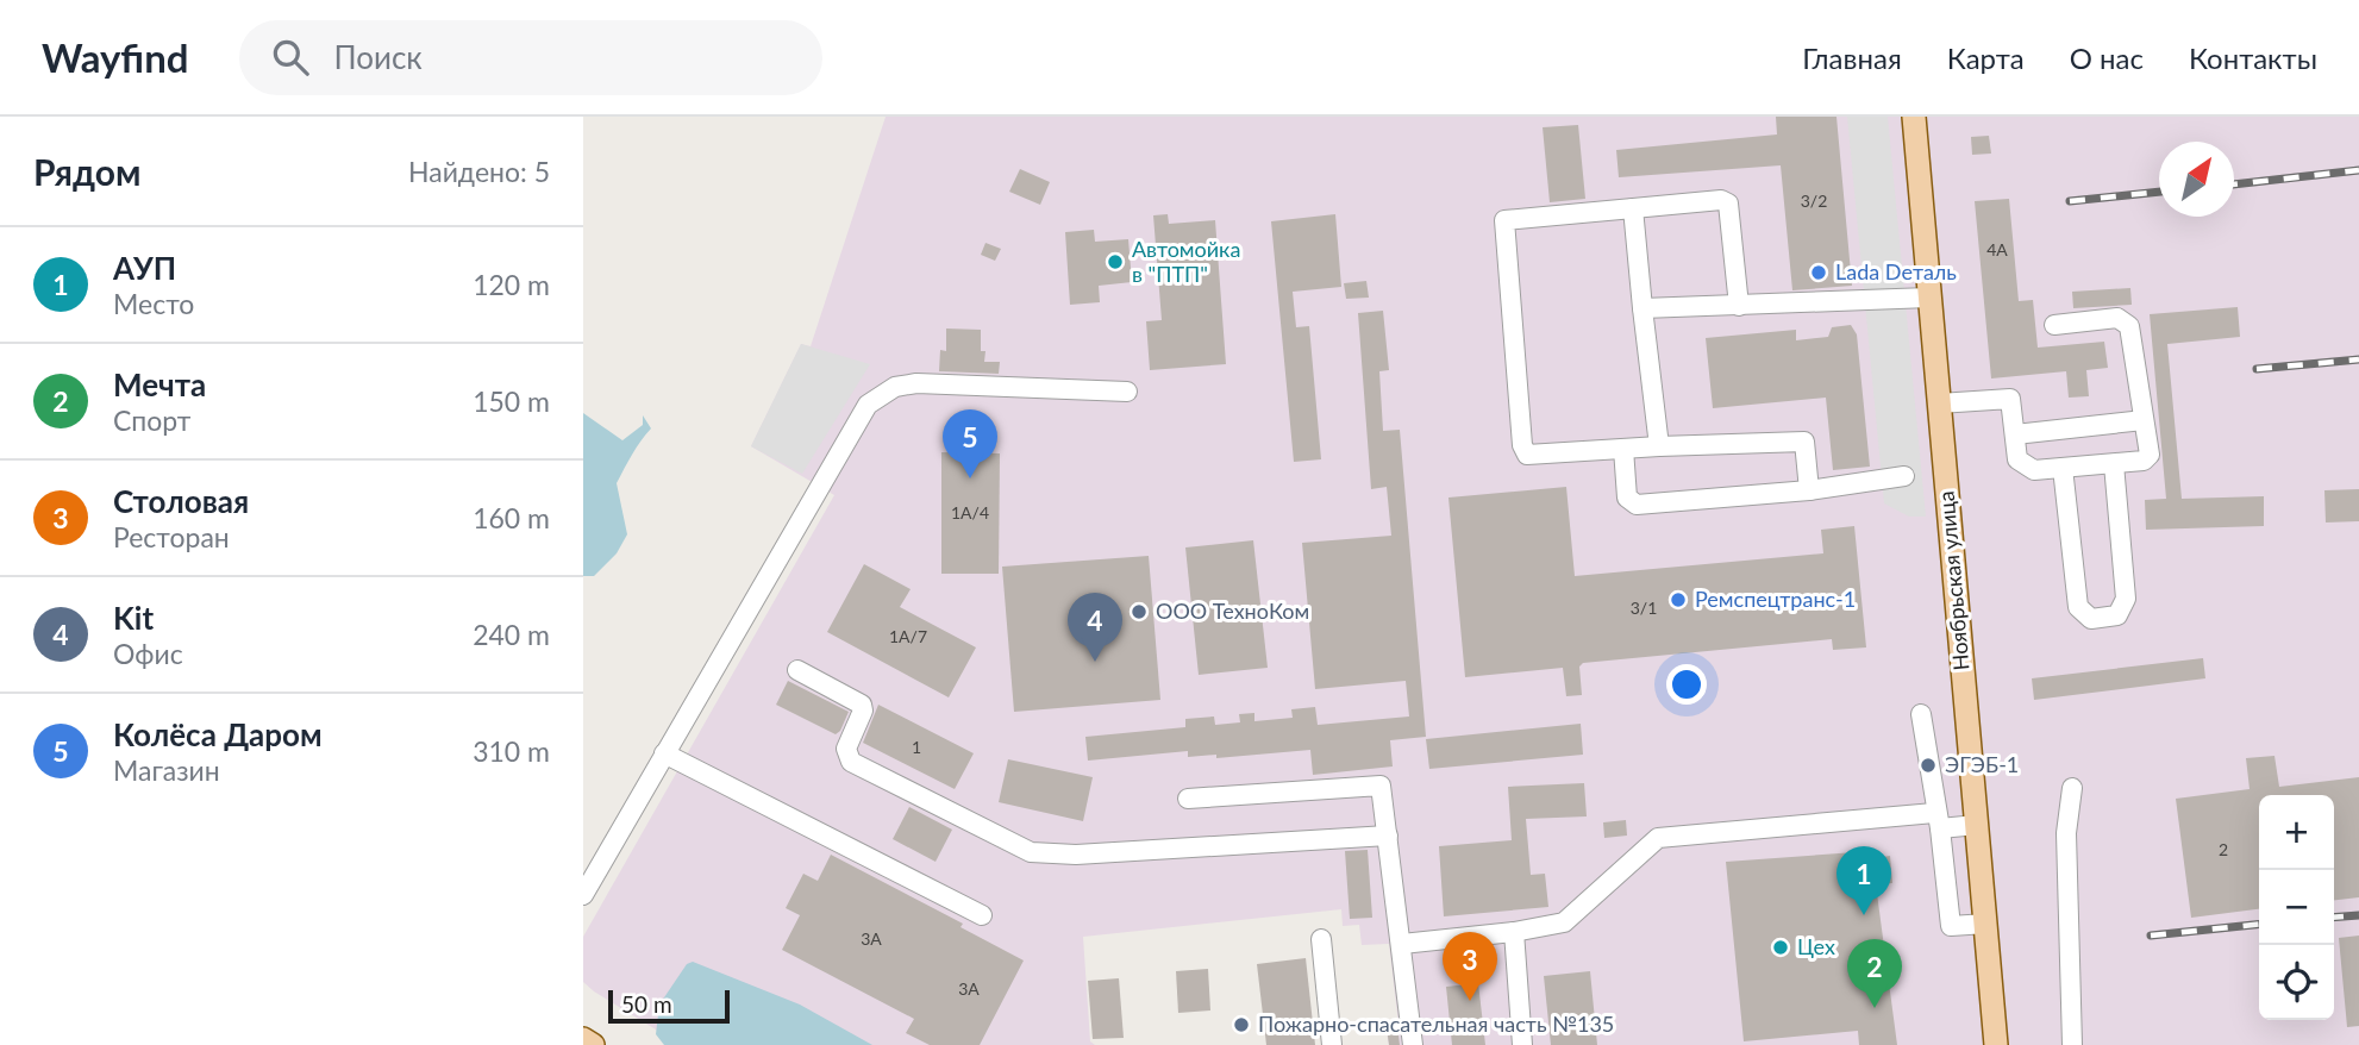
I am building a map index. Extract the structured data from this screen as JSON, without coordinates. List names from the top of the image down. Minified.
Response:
{"streets":{"main road":["Ноябрьская улица"]},"places":["Автомойка в \"ПТП\"","Lada Dеталь","Ремспецтранс-1","ООО ТехноКом","ЭГЭБ-1","Цех","Пожарно-спасательная часть №135"],"house_numbers":["3/2","4А","1А/4","3/1","1А/7","1","2","3А","3А"],"scale_bar":"50 m","north":"top right","page":{"header":"Wayfind","search":"Поиск","nav":["Главная","Карта","О нас","Контакты"],"heading":["Рядом","Найдено: 5"],"list":[{"mark":"1","name":"АУП","note":"Место","value":"120 m"},{"mark":"2","name":"Мечта","note":"Спорт","value":"150 m"},{"mark":"3","name":"Столовая","note":"Ресторан","value":"160 m"},{"mark":"4","name":"Kit","note":"Офис","value":"240 m"},{"mark":"5","name":"Колёса Даром","note":"Магазин","value":"310 m"}],"pins":["5","4","1","3","2"],"map_buttons":["+","−"],"scale":"50 m"}}
